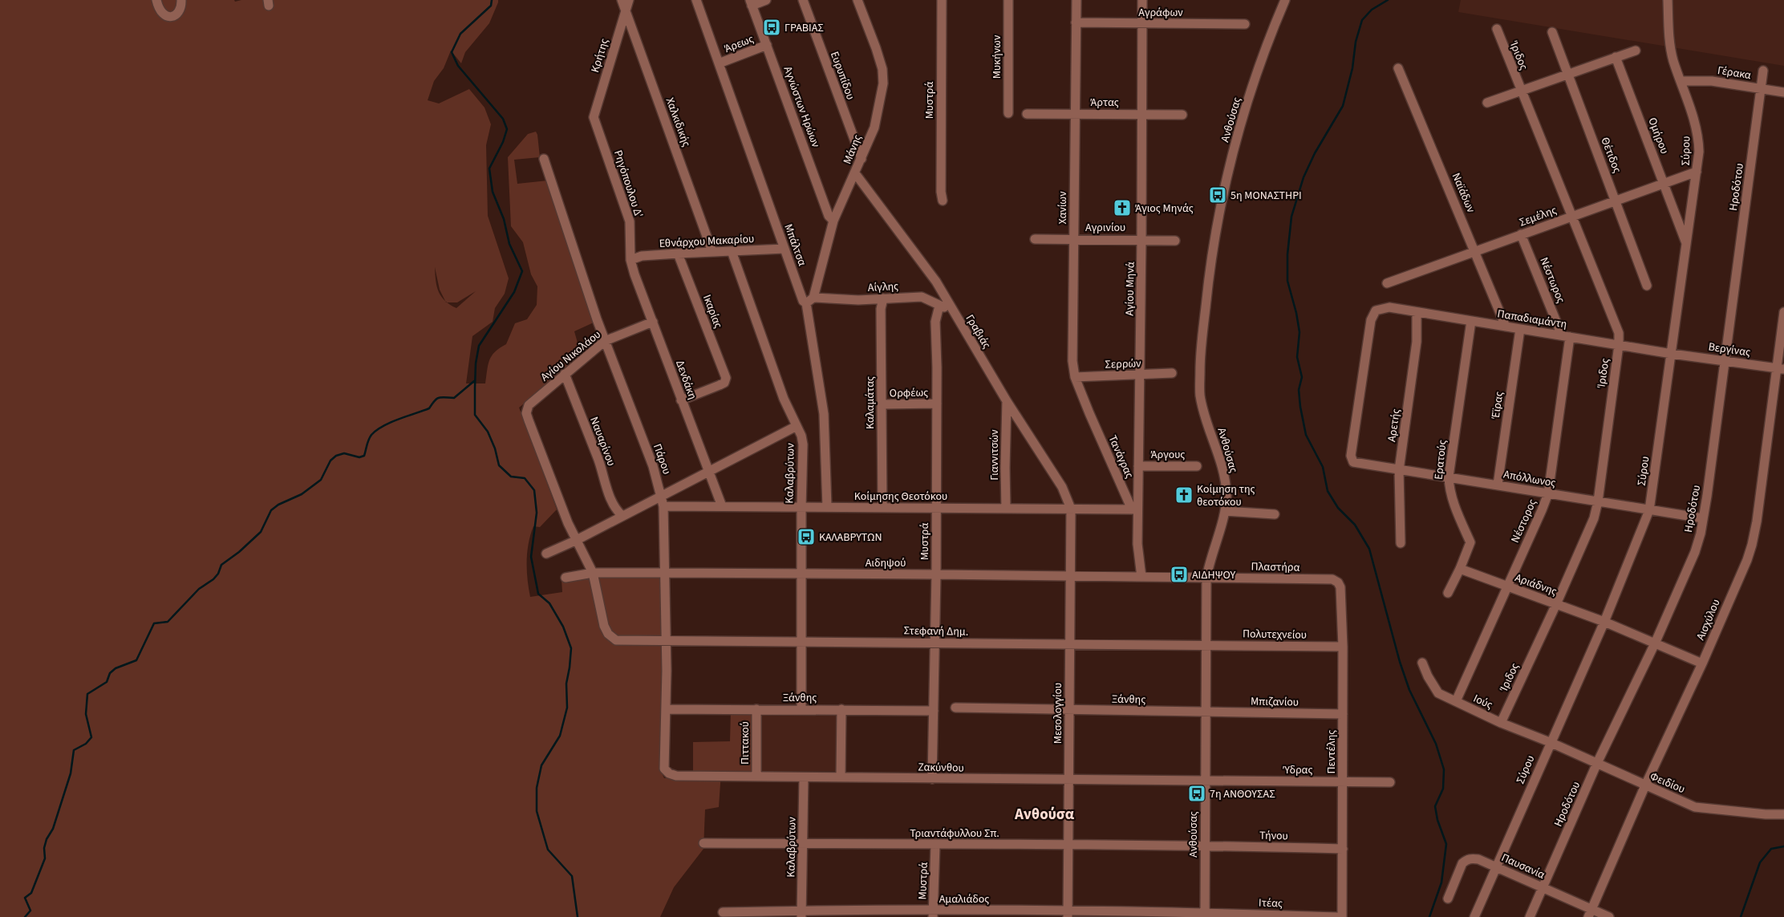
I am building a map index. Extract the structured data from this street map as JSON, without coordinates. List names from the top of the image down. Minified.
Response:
{"streets":{"street":["Αγράφων","Άρεως","Κρήτης","Ίριδος","Μυκήνων","Γέρακα","Ευρυπίδου","Μυστρά","Άρτας","Αγνώστων Ηρώων","Ανθούσας","Χαλκιδικής","Ομήρου","Μάνης","Σύρου","Θέτιδος","Ρηγόπουλου Δ'","Ηροδότου","Ναϊάδων","Χανίων","Σεμέλης","Αγρινίου","Εθνάρχου Μακαρίου","Μπάλτσα","Νέστωρος","Αίγλης","Αγίου Μηνά","Ικαρίας","Παπαδιαμάντη","Γραβιάς","Βεργίνας","Αγίου Νικολάου","Σερρών","Δενδάκη","Ορφέως","Καλαμάτας","Έϊρας","Αρετής","Ναυαρίνου","Άργους","Γιαννιτσών","Τανάγρας","Πάρου","Ερατούς","Καλαβρύτων","Απόλλωνος","Κοίμησης Θεοτόκου","Νέστορος","Αιδηψού","Πλαστήρα","Αριάδνης","Αισχύλου","Στεφανή Δημ.","Πολυτεχνείου","Ξάνθης","Μπιζανίου","Ιούς","Μεσολογγίου","Πιττακού","Πεντέλης","Ζακύνθου","Ύδρας","Φειδίου","Τριαντάφυλλου Σπ.","Τήνου","Παυσανία","Αμαλιάδος","Ιτέας"]},"crossings":[["Αγράφων","Χανίων"],["Αγράφων","Αγίου Μηνά"],["Άρεως","Αγνώστων Ηρώων"],["Άρεως","Μπάλτσα"],["Κρήτης","Χαλκιδικής"],["Κρήτης","Ρηγόπουλου Δ'"],["Ίριδος","Σεμέλης"],["Ίριδος","Παπαδιαμάντη"],["Ίριδος","Απόλλωνος"],["Ίριδος","Αριάδνης"],["Ίριδος","Ιούς"],["Γέρακα","Σύρου"],["Γέρακα","Ηροδότου"],["Ευρυπίδου","Μάνης"],["Μυστρά","Αίγλης"],["Μυστρά","Ορφέως"],["Μυστρά","Κοίμησης Θεοτόκου"],["Μυστρά","Αιδηψού"],["Μυστρά","Στεφανή Δημ."],["Μυστρά","Ξάνθης"],["Μυστρά","Ζακύνθου"],["Μυστρά","Τριαντάφυλλου Σπ."],["Μυστρά","Αμαλιάδος"],["Άρτας","Χανίων"],["Άρτας","Αγίου Μηνά"],["Αγνώστων Ηρώων","Μάνης"],["Ανθούσας","Αιδηψού"],["Ανθούσας","Πλαστήρα"],["Ανθούσας","Στεφανή Δημ."],["Ανθούσας","Πολυτεχνείου"],["Ανθούσας","Ξάνθης"],["Ανθούσας","Μπιζανίου"],["Ανθούσας","Ζακύνθου"],["Ανθούσας","Ύδρας"],["Ανθούσας","Τριαντάφυλλου Σπ."],["Ανθούσας","Τήνου"],["Ανθούσας","Αμαλιάδος"],["Ανθούσας","Ιτέας"],["Χαλκιδικής","Εθνάρχου Μακαρίου"],["Ομήρου","Σύρου"],["Ομήρου","Σεμέλης"],["Μάνης","Μπάλτσα"],["Μάνης","Αίγλης"],["Μάνης","Γραβιάς"],["Σύρου","Σεμέλης"],["Σύρου","Παπαδιαμάντη"],["Σύρου","Βεργίνας"],["Σύρου","Απόλλωνος"],["Σύρου","Αριάδνης"],["Σύρου","Ιούς"],["Σύρου","Φειδίου"],["Σύρου","Παυσανία"],["Θέτιδος","Σεμέλης"],["Ρηγόπουλου Δ'","Εθνάρχου Μακαρίου"],["Ρηγόπουλου Δ'","Δενδάκη"],["Ηροδότου","Βεργίνας"],["Ηροδότου","Απόλλωνος"],["Ηροδότου","Αριάδνης"],["Ηροδότου","Φειδίου"],["Ηροδότου","Παυσανία"],["Ναϊάδων","Σεμέλης"],["Ναϊάδων","Παπαδιαμάντη"],["Χανίων","Αγρινίου"],["Χανίων","Σερρών"],["Χανίων","Τανάγρας"],["Σεμέλης","Νέστωρος"],["Αγρινίου","Αγίου Μηνά"],["Εθνάρχου Μακαρίου","Μπάλτσα"],["Εθνάρχου Μακαρίου","Ικαρίας"],["Εθνάρχου Μακαρίου","Δενδάκη"],["Εθνάρχου Μακαρίου","Καλαβρύτων"],["Μπάλτσα","Αίγλης"],["Μπάλτσα","Κοίμησης Θεοτόκου"],["Νέστωρος","Παπαδιαμάντη"],["Νέστωρος","Νέστορος"],["Αίγλης","Γραβιάς"],["Αίγλης","Καλαμάτας"],["Αγίου Μηνά","Σερρών"],["Αγίου Μηνά","Άργους"],["Αγίου Μηνά","Τανάγρας"],["Αγίου Μηνά","Κοίμησης Θεοτόκου"],["Αγίου Μηνά","Αιδηψού"],["Ικαρίας","Δενδάκη"],["Παπαδιαμάντη","Βεργίνας"],["Παπαδιαμάντη","Έϊρας"],["Παπαδιαμάντη","Αρετής"],["Παπαδιαμάντη","Ερατούς"],["Παπαδιαμάντη","Απόλλωνος"],["Παπαδιαμάντη","Νέστορος"],["Γραβιάς","Γιαννιτσών"],["Γραβιάς","Κοίμησης Θεοτόκου"],["Γραβιάς","Μεσολογγίου"],["Βεργίνας","Αισχύλου"],["Αγίου Νικολάου","Δενδάκη"],["Αγίου Νικολάου","Ναυαρίνου"],["Αγίου Νικολάου","Πάρου"],["Δενδάκη","Κοίμησης Θεοτόκου"],["Ορφέως","Καλαμάτας"],["Καλαμάτας","Κοίμησης Θεοτόκου"],["Έϊρας","Απόλλωνος"],["Αρετής","Απόλλωνος"],["Γιαννιτσών","Κοίμησης Θεοτόκου"],["Τανάγρας","Κοίμησης Θεοτόκου"],["Πάρου","Κοίμησης Θεοτόκου"],["Πάρου","Αιδηψού"],["Πάρου","Στεφανή Δημ."],["Πάρου","Ξάνθης"],["Πάρου","Ζακύνθου"],["Ερατούς","Απόλλωνος"],["Ερατούς","Αριάδνης"],["Καλαβρύτων","Κοίμησης Θεοτόκου"],["Καλαβρύτων","Αιδηψού"],["Καλαβρύτων","Στεφανή Δημ."],["Καλαβρύτων","Ξάνθης"],["Καλαβρύτων","Ζακύνθου"],["Καλαβρύτων","Τριαντάφυλλου Σπ."],["Καλαβρύτων","Αμαλιάδος"],["Απόλλωνος","Νέστορος"],["Κοίμησης Θεοτόκου","Μεσολογγίου"],["Νέστορος","Αριάδνης"],["Νέστορος","Ιούς"],["Αιδηψού","Πλαστήρα"],["Αιδηψού","Στεφανή Δημ."],["Αιδηψού","Μεσολογγίου"],["Πλαστήρα","Πεντέλης"],["Αριάδνης","Αισχύλου"],["Αισχύλου","Φειδίου"],["Αισχύλου","Παυσανία"],["Στεφανή Δημ.","Πολυτεχνείου"],["Στεφανή Δημ.","Μεσολογγίου"],["Πολυτεχνείου","Πεντέλης"],["Ξάνθης","Μπιζανίου"],["Ξάνθης","Μεσολογγίου"],["Ξάνθης","Πιττακού"],["Μπιζανίου","Πεντέλης"],["Ιούς","Φειδίου"],["Μεσολογγίου","Ζακύνθου"],["Μεσολογγίου","Τριαντάφυλλου Σπ."],["Μεσολογγίου","Αμαλιάδος"],["Πιττακού","Ζακύνθου"],["Πεντέλης","Ύδρας"],["Πεντέλης","Τήνου"],["Ζακύνθου","Ύδρας"],["Τριαντάφυλλου Σπ.","Τήνου"],["Αμαλιάδος","Ιτέας"]],"districts":["Ανθούσα"],"places":{"bus stop":["ΓΡΑΒΙΑΣ","5η ΜΟΝΑΣΤΗΡΙ","ΚΑΛΑΒΡΥΤΩΝ","ΑΙΔΗΨΟΥ","7η ΑΝΘΟΥΣΑΣ"],"church":["Άγιος Μηνάς","Κοίμηση της θεοτόκου"]}}
